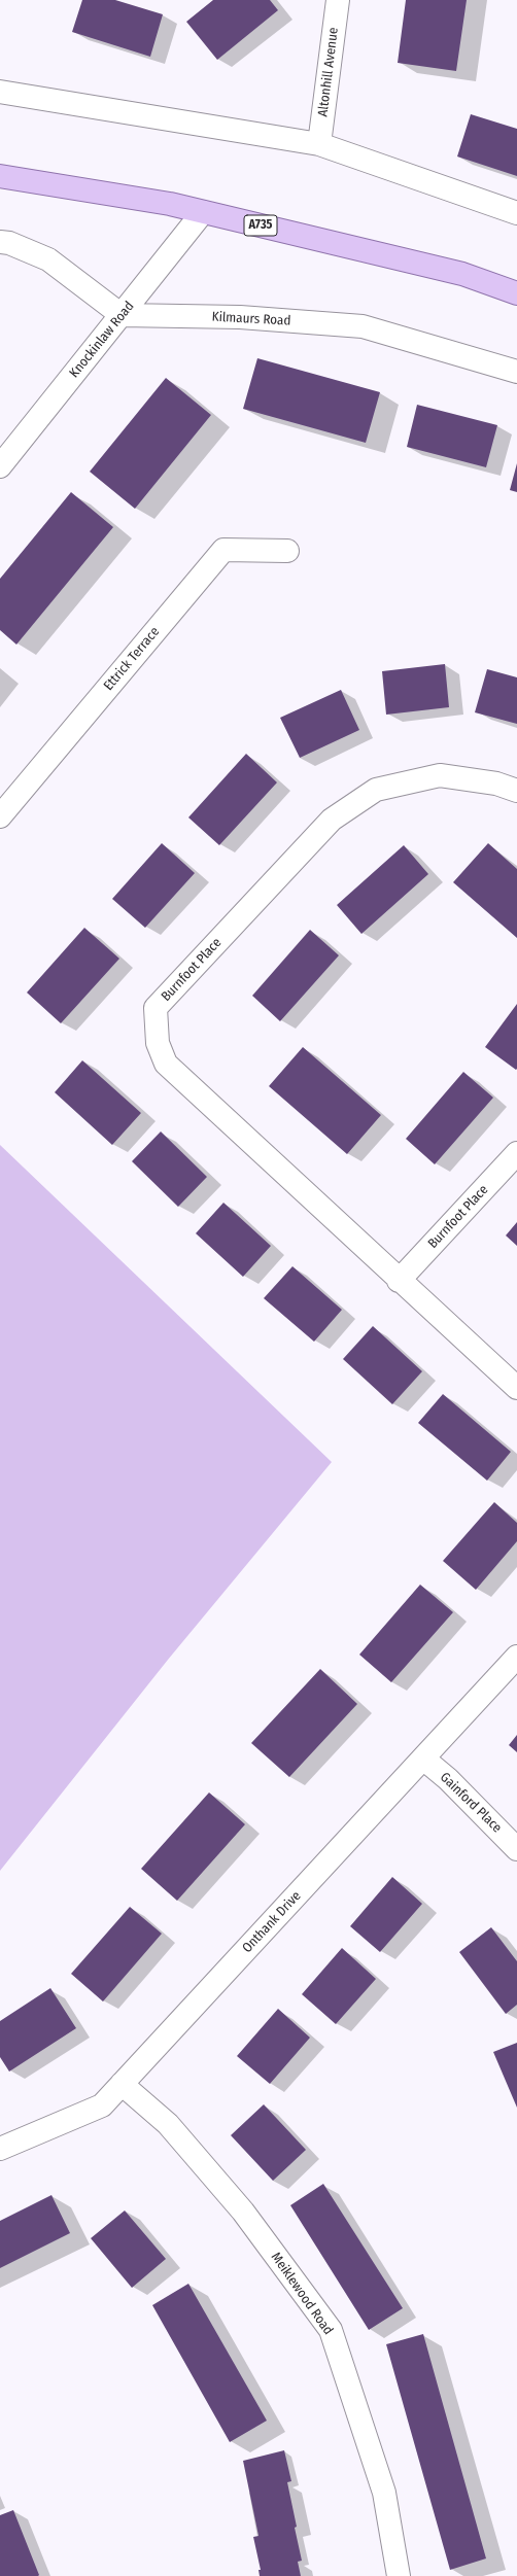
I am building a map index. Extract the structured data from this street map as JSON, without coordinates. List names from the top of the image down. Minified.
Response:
{"streets":{"main road":["A735"],"street":["Altonhill Avenue","Kilmaurs Road","Knockinlaw Road","Ettrick Terrace","Burnfoot Place","Gainford Place","Onthank Drive","Meiklewood Road"]},"crossings":[["A735","Knockinlaw Road"],["Kilmaurs Road","Knockinlaw Road"],["Gainford Place","Onthank Drive"],["Onthank Drive","Meiklewood Road"]]}
